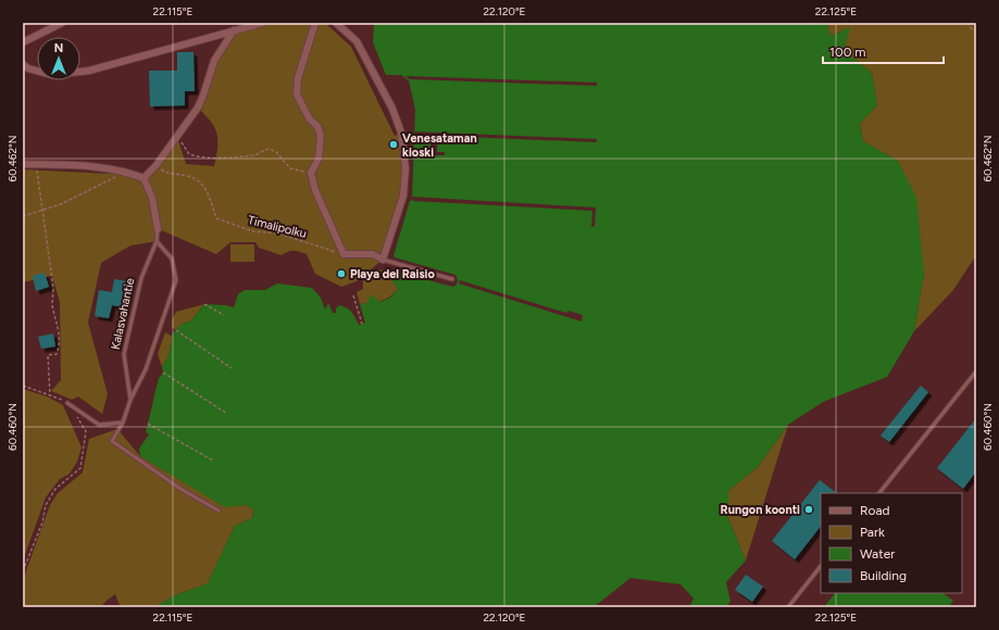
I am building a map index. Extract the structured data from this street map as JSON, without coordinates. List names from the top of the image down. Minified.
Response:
{"streets":{"street":["Kalasvahantie"],"path":["Timalipolku"]},"places":["Venesataman kioski","Playa del Raisio","Rungon koonti"],"legend":["Road","Park","Water","Building"],"scale_bar":"100 m","north":"top","coordinates":["22.115°E","22.120°E","22.125°E","60.462°N","60.460°N"]}
